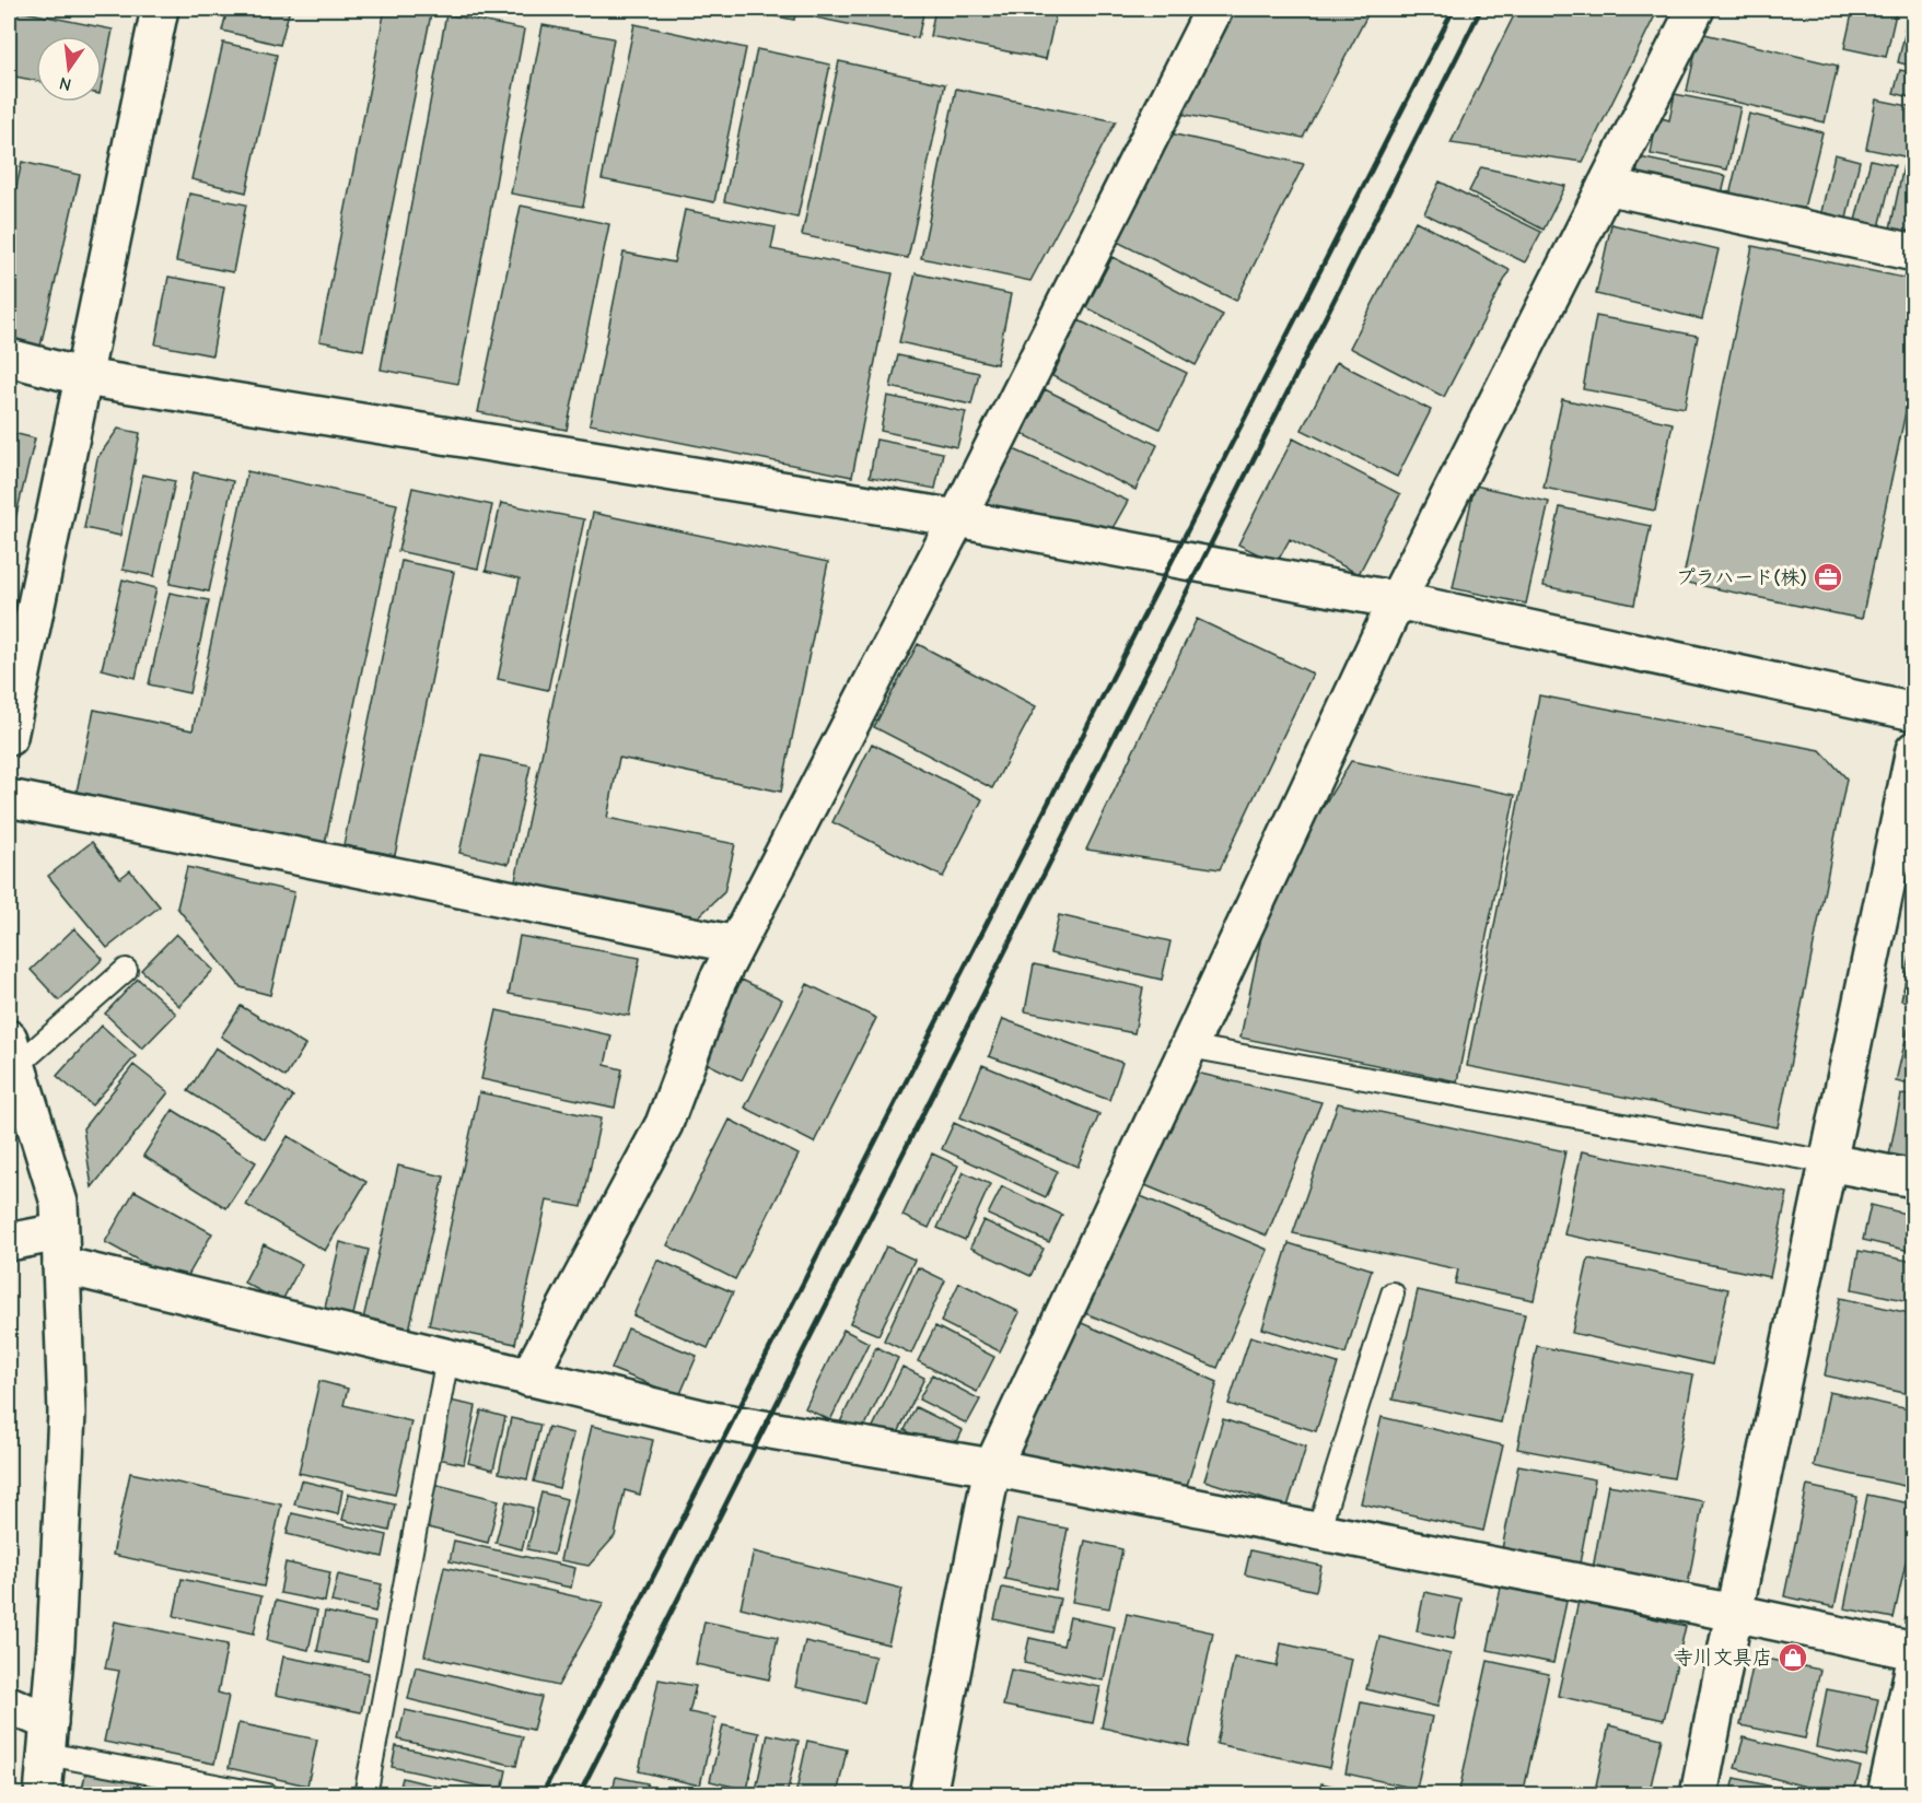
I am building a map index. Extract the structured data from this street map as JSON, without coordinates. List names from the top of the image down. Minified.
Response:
{"places":{"office":["プラハード(株)"],"shop":["寺川文具店"]},"north":"bottom"}
